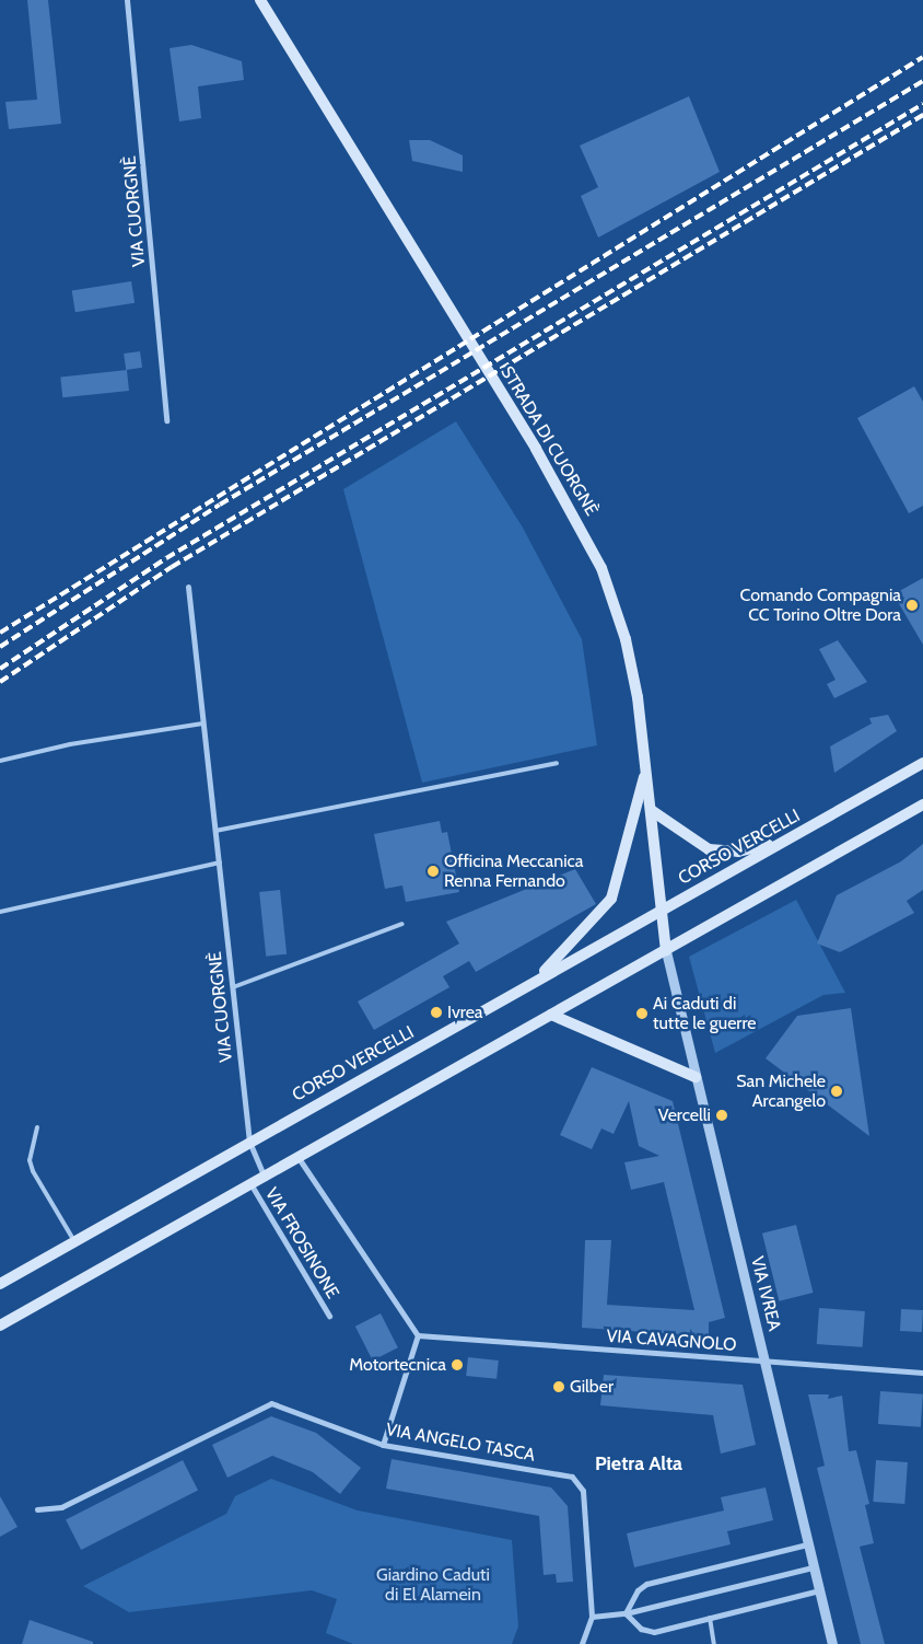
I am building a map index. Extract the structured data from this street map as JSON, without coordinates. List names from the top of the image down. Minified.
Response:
{"streets":{"main road":["STRADA DI CUORGNÈ","CORSO VERCELLI"],"street":["VIA CUORGNÈ","VIA FROSINONE","VIA IVREA","VIA CAVAGNOLO","VIA ANGELO TASCA"]},"crossings":[["VIA CUORGNÈ","CORSO VERCELLI"],["STRADA DI CUORGNÈ","CORSO VERCELLI"],["STRADA DI CUORGNÈ","VIA IVREA"],["VIA IVREA","VIA CAVAGNOLO"]],"districts":["Pietra Alta"],"parks":["Giardino Caduti di El Alamein"],"places":["Comando Compagnia CC Torino Oltre Dora","Officina Meccanica Renna Fernando","Ivrea","Ai Caduti di tutte le guerre","San Michele Arcangelo","Vercelli","Motortecnica","Gilber"]}
